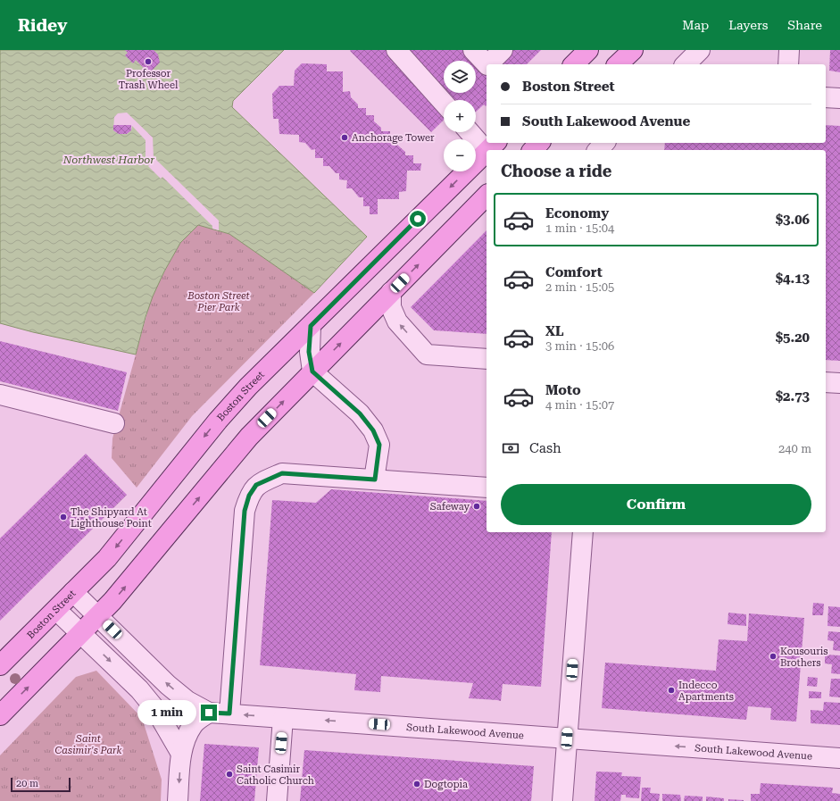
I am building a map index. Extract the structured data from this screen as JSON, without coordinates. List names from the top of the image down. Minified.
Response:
{"streets":{"main road":["Boston Street"],"street":["South Lakewood Avenue"]},"crossings":[["Boston Street","South Lakewood Avenue"]],"one_way":["South Lakewood Avenue"],"water":["Northwest Harbor"],"parks":["Boston Street Pier Park","Saint Casimir's Park"],"places":["Professor Trash Wheel","Anchorage Tower","Safeway","The Shipyard At Lighthouse Point","Kousouris Brothers","Indecco Apartments","Saint Casimir Catholic Church","Dogtopia"],"scale_bar":"20 m","page":{"header":"Ridey","nav":["Map","Layers","Share"],"map_buttons":["+","−"],"banner":["Boston Street","South Lakewood Avenue"],"heading":"Choose a ride","list":[{"name":"Economy","note":"1 min · 15:04","value":"$3.06"},{"name":"Comfort","note":"2 min · 15:05","value":"$4.13"},{"name":"XL","note":"3 min · 15:06","value":"$5.20"},{"name":"Moto","note":"4 min · 15:07","value":"$2.73"}],"pay":["Cash","240 m"],"buttons":"Confirm","bubble":"1 min","scale":"20 m"}}
